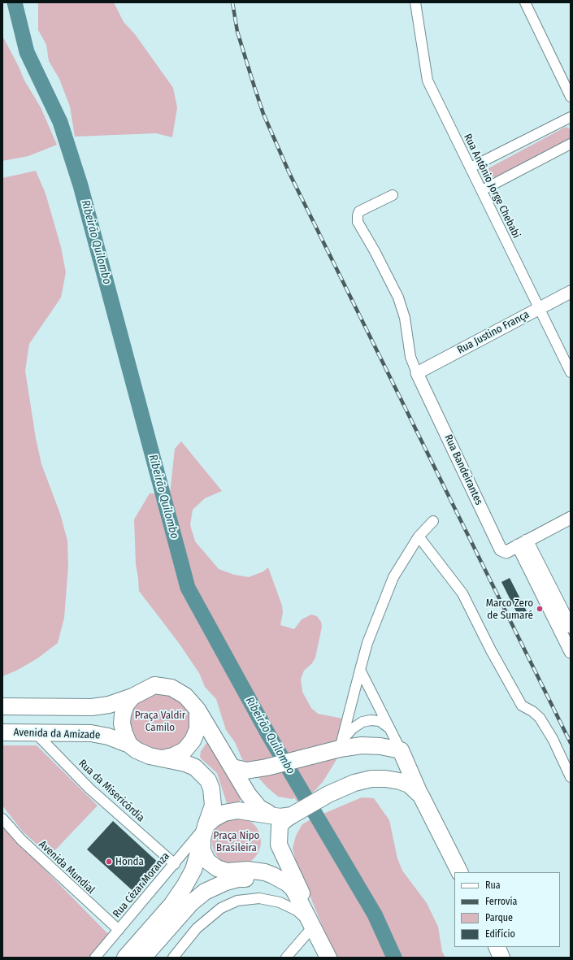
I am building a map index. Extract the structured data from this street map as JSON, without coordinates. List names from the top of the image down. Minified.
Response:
{"streets":{"main road":["Avenida da Amizade"],"street":["Rua Antônio Jorge Chebabi","Rua Justino França","Rua Bandeirantes","Rua da Misericórdia","Avenida Mundial","Rua Cézar Moranza"]},"crossings":[["Rua Antônio Jorge Chebabi","Rua Justino França"],["Rua Justino França","Rua Bandeirantes"],["Avenida da Amizade","Rua da Misericórdia"],["Avenida da Amizade","Rua Cézar Moranza"],["Rua da Misericórdia","Rua Cézar Moranza"],["Avenida Mundial","Rua Cézar Moranza"]],"water":["Ribeirão Quilombo"],"parks":["Praça Valdir Camilo","Praça Nipo Brasileira"],"places":["Marco Zero de Sumaré","Honda"],"legend":["Rua","Ferrovia","Parque","Edifício"]}
